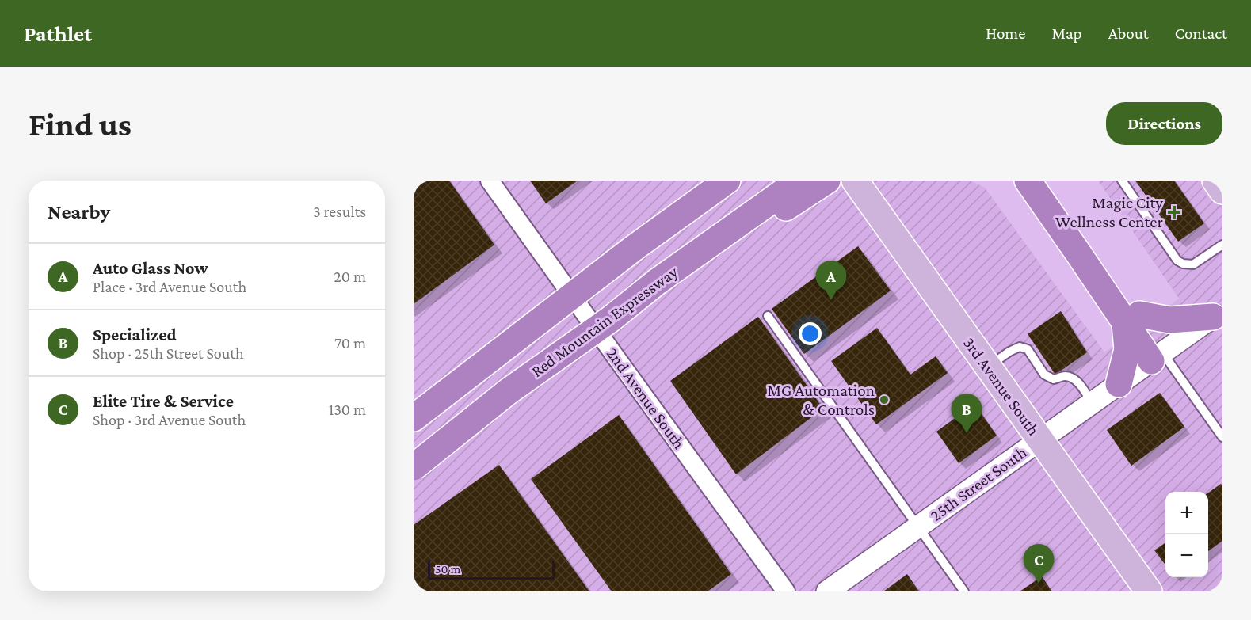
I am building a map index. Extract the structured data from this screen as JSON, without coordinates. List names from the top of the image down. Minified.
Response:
{"streets":{"highway":["Red Mountain Expressway"],"main road":["3rd Avenue South"],"street":["2nd Avenue South","25th Street South"]},"crossings":[["3rd Avenue South","25th Street South"]],"places":{"health":["Magic City Wellness Center"],"other":["MG Automation & Controls"]},"scale_bar":"50 m","page":{"header":"Pathlet","nav":["Home","Map","About","Contact"],"buttons":"Directions","title":"Find us","heading":["Nearby","3 results"],"list":[{"mark":"A","name":"Auto Glass Now","note":"Place · 3rd Avenue South","value":"20 m"},{"mark":"B","name":"Specialized","note":"Shop · 25th Street South","value":"70 m"},{"mark":"C","name":"Elite Tire & Service","note":"Shop · 3rd Avenue South","value":"130 m"}],"pins":["A","B","C"],"map_buttons":["+","−"],"scale":"50 m"}}
